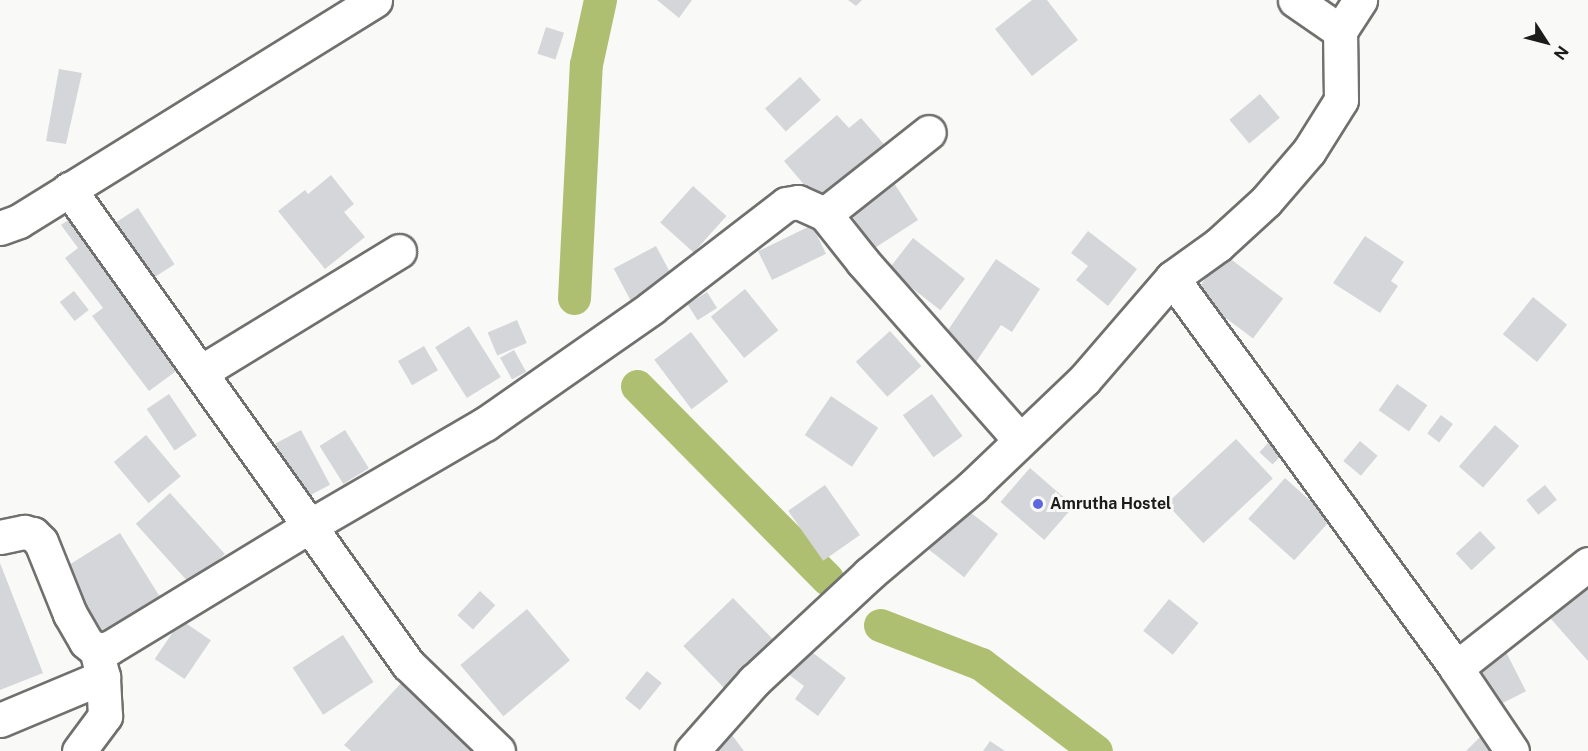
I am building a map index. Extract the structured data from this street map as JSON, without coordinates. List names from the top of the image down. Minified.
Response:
{"places":["Amrutha Hostel"],"north":"bottom right"}
